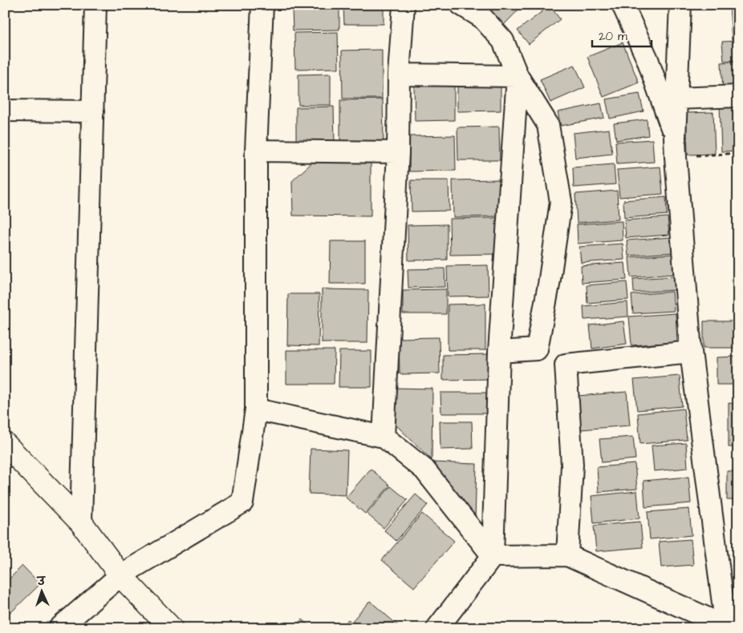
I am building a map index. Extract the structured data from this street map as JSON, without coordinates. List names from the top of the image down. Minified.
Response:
{"scale_bar":"20 m","north":"top"}
